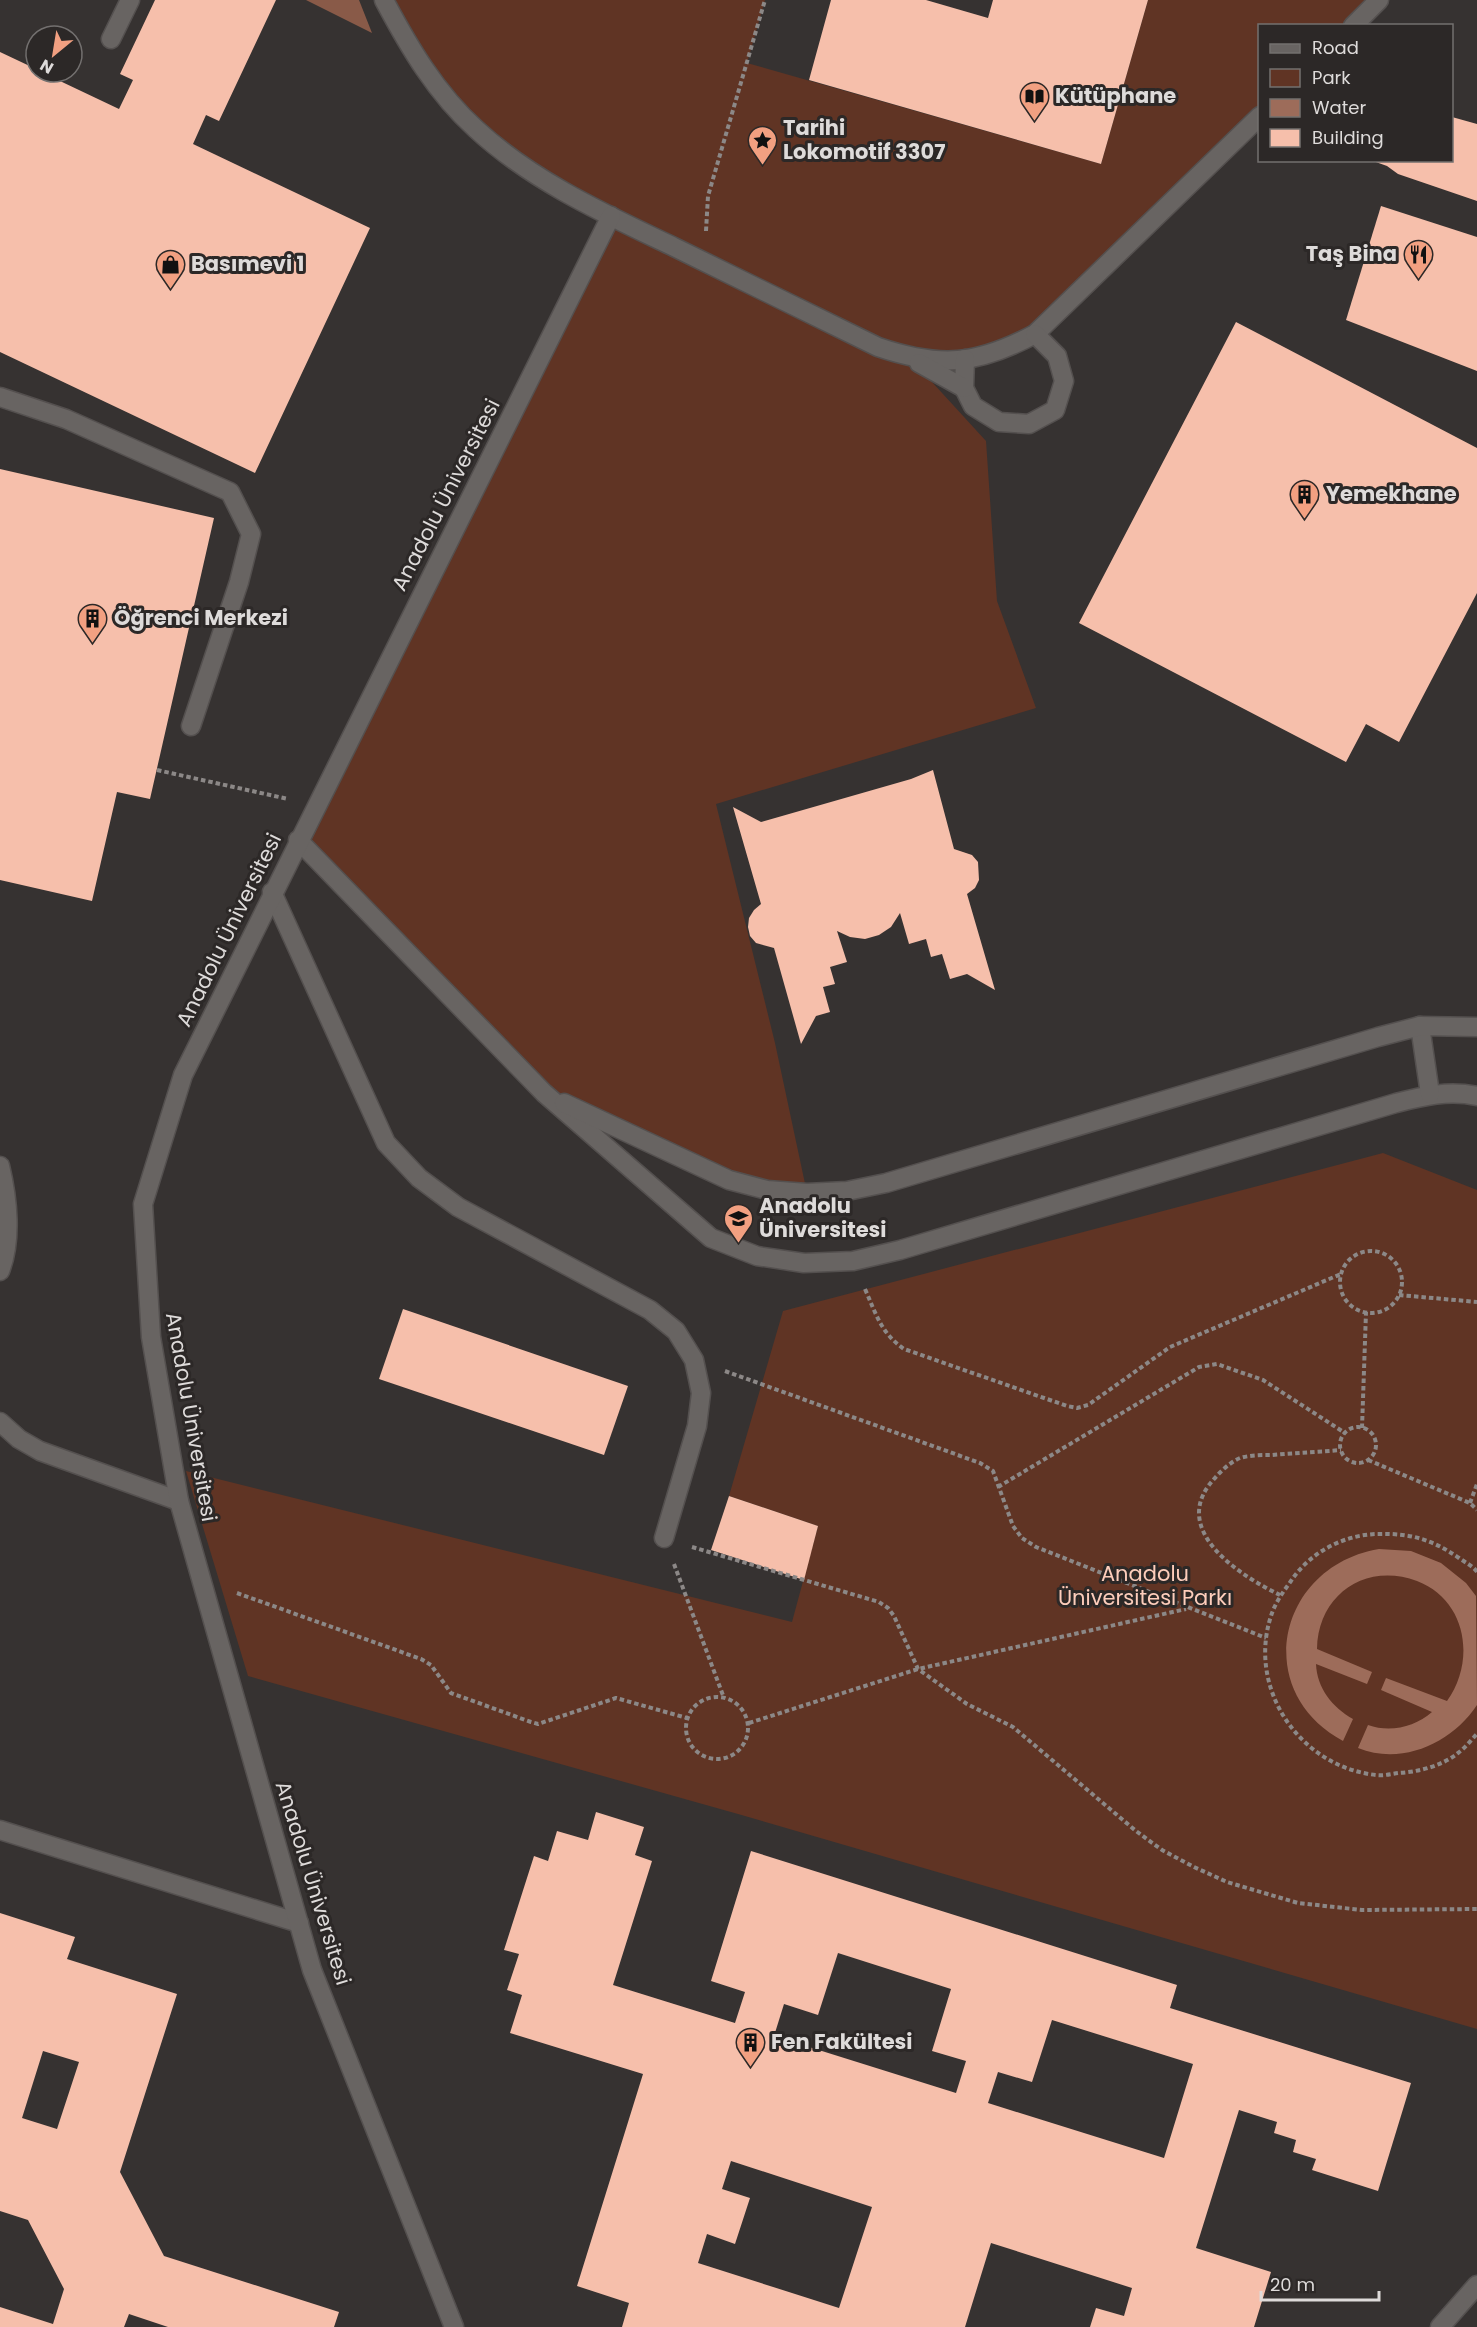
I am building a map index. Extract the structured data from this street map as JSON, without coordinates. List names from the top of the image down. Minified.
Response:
{"streets":{"street":["Anadolu Üniversitesi"]},"parks":["Anadolu Üniversitesi Parkı"],"places":{"library":["Kütüphane"],"place":["Tarihi Lokomotif 3307"],"restaurant":["Taş Bina"],"shop":["Basımevi 1"],"building":["Yemekhane","Öğrenci Merkezi","Fen Fakültesi"],"school or university":["Anadolu Üniversitesi"]},"legend":["Road","Park","Water","Building"],"scale_bar":"20 m","north":"bottom left"}
